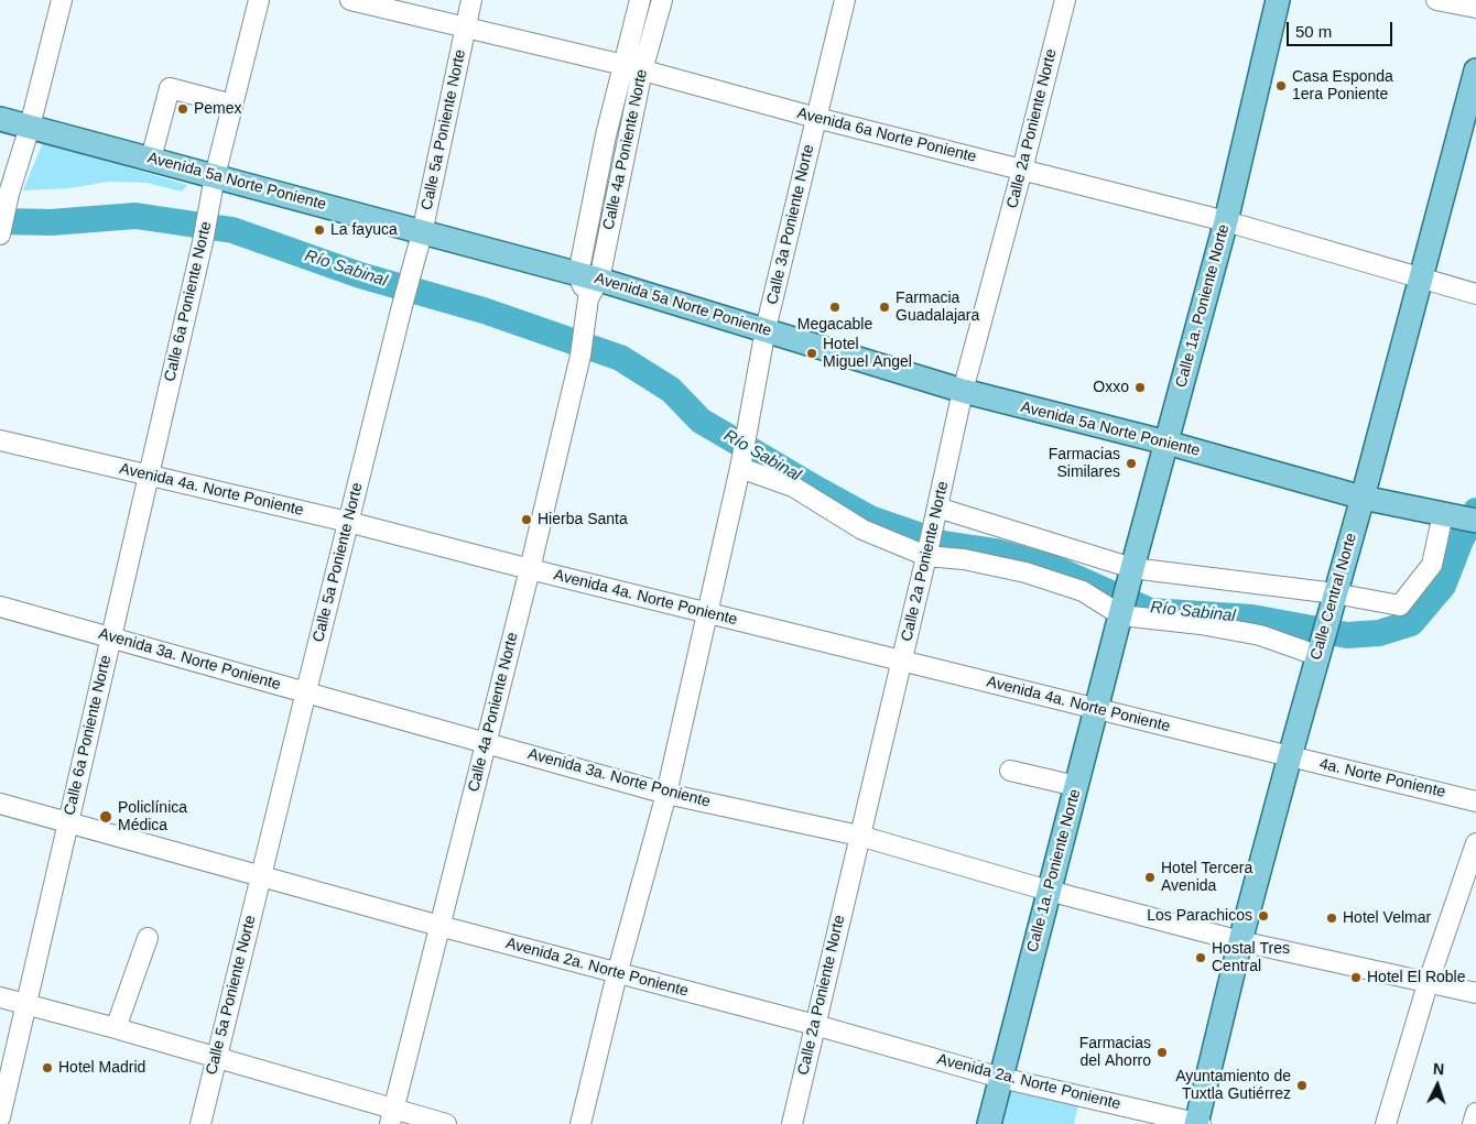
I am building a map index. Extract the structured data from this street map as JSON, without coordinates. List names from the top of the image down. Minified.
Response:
{"streets":{"main road":["Avenida 5a Norte Poniente","Calle 1a. Poniente Norte","Calle Central Norte"],"street":["Calle 2a Poniente Norte","Calle 5a Poniente Norte","Avenida 6a Norte Poniente","Calle 4a Poniente Norte","Calle 3a Poniente Norte","Calle 6a Poniente Norte","Avenida 4a. Norte Poniente","Avenida 3a. Norte Poniente","4a. Norte Poniente","Avenida 2a. Norte Poniente"]},"crossings":[["Calle 2a Poniente Norte","Avenida 6a Norte Poniente"],["Calle 2a Poniente Norte","Avenida 5a Norte Poniente"],["Calle 2a Poniente Norte","Avenida 4a. Norte Poniente"],["Calle 2a Poniente Norte","Avenida 3a. Norte Poniente"],["Calle 2a Poniente Norte","Avenida 2a. Norte Poniente"],["Calle 5a Poniente Norte","Avenida 6a Norte Poniente"],["Calle 5a Poniente Norte","Avenida 5a Norte Poniente"],["Calle 5a Poniente Norte","Avenida 4a. Norte Poniente"],["Calle 5a Poniente Norte","Avenida 3a. Norte Poniente"],["Calle 5a Poniente Norte","Avenida 2a. Norte Poniente"],["Avenida 6a Norte Poniente","Calle 4a Poniente Norte"],["Avenida 6a Norte Poniente","Calle 3a Poniente Norte"],["Avenida 6a Norte Poniente","Calle 1a. Poniente Norte"],["Avenida 6a Norte Poniente","Calle Central Norte"],["Calle 4a Poniente Norte","Avenida 5a Norte Poniente"],["Calle 4a Poniente Norte","Avenida 4a. Norte Poniente"],["Calle 4a Poniente Norte","Avenida 3a. Norte Poniente"],["Calle 4a Poniente Norte","Avenida 2a. Norte Poniente"],["Avenida 5a Norte Poniente","Calle 3a Poniente Norte"],["Avenida 5a Norte Poniente","Calle 6a Poniente Norte"],["Avenida 5a Norte Poniente","Calle 1a. Poniente Norte"],["Avenida 5a Norte Poniente","Calle Central Norte"],["Calle 3a Poniente Norte","Avenida 4a. Norte Poniente"],["Calle 3a Poniente Norte","Avenida 3a. Norte Poniente"],["Calle 3a Poniente Norte","Avenida 2a. Norte Poniente"],["Calle 6a Poniente Norte","Avenida 4a. Norte Poniente"],["Calle 6a Poniente Norte","Avenida 3a. Norte Poniente"],["Calle 6a Poniente Norte","Avenida 2a. Norte Poniente"],["Calle 1a. Poniente Norte","Avenida 4a. Norte Poniente"],["Calle 1a. Poniente Norte","Avenida 3a. Norte Poniente"],["Calle 1a. Poniente Norte","Avenida 2a. Norte Poniente"],["Avenida 4a. Norte Poniente","Calle Central Norte"],["Avenida 4a. Norte Poniente","4a. Norte Poniente"],["Calle Central Norte","Avenida 3a. Norte Poniente"],["Calle Central Norte","4a. Norte Poniente"],["Calle Central Norte","Avenida 2a. Norte Poniente"]],"water":["Río Sabinal"],"places":["Casa Esponda 1era Poniente","Pemex","La fayuca","Megacable","Farmacia Guadalajara","Hotel Miguel Angel","Oxxo","Farmacias Similares","Hierba Santa","Policlínica Médica","Hotel Tercera Avenida","Los Parachicos","Hotel Velmar","Hostal Tres Central","Hotel El Roble","Farmacias del Ahorro","Hotel Madrid","Ayuntamiento de Tuxtla Gutiérrez"],"scale_bar":"50 m","north":"top"}
